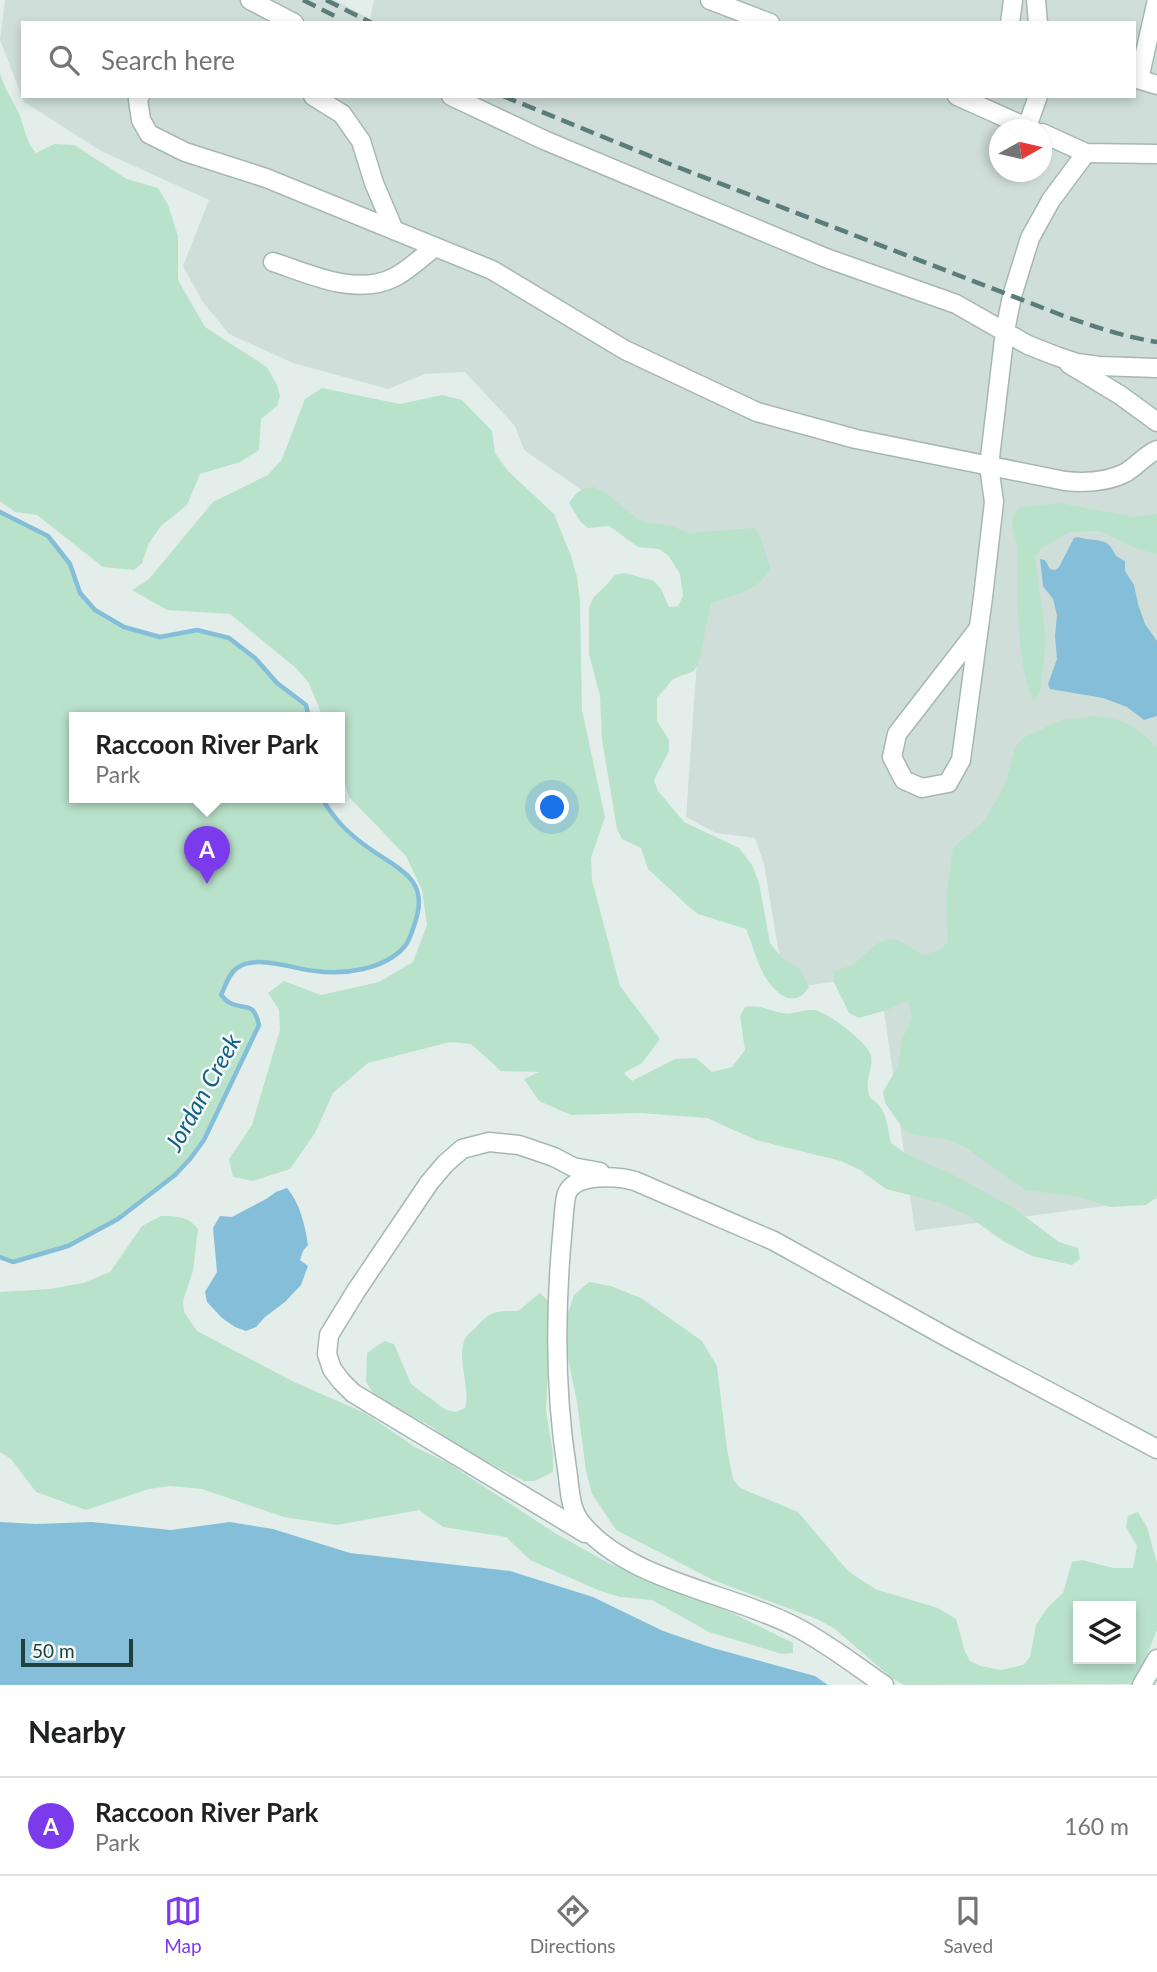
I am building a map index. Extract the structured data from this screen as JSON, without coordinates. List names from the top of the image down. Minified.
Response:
{"water":["Jordan Creek"],"scale_bar":"50 m","north":"right","page":{"search":"Search here","popup":["Raccoon River Park","Park"],"pins":"A","scale":"50 m","heading":"Nearby","list":[{"mark":"A","name":"Raccoon River Park","note":"Park","value":"160 m"}],"nav":["Map","Directions","Saved"]}}
